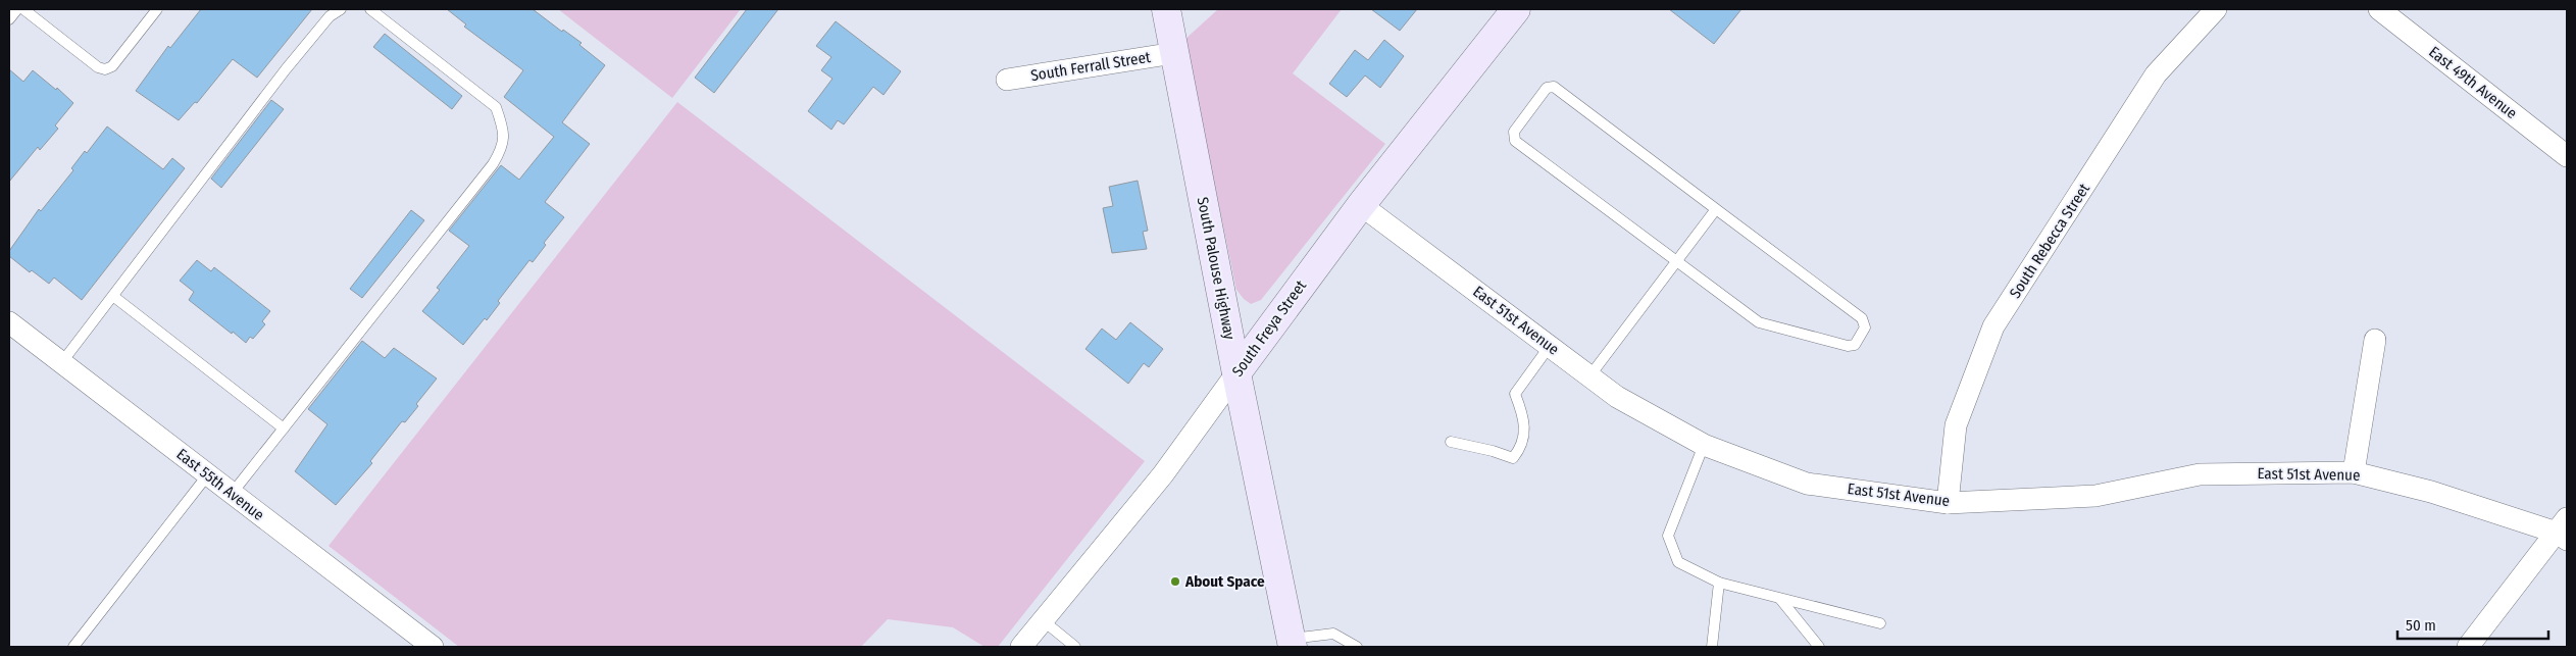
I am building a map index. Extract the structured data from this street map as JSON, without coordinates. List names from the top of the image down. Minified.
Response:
{"streets":{"main road":["South Palouse Highway","South Freya Street"],"street":["South Ferrall Street","East 49th Avenue","South Rebecca Street","East 51st Avenue","East 55th Avenue"]},"crossings":[["South Ferrall Street","South Palouse Highway"],["South Rebecca Street","East 51st Avenue"],["South Palouse Highway","South Freya Street"],["East 51st Avenue","South Freya Street"]],"places":["About Space"],"scale_bar":"50 m"}
